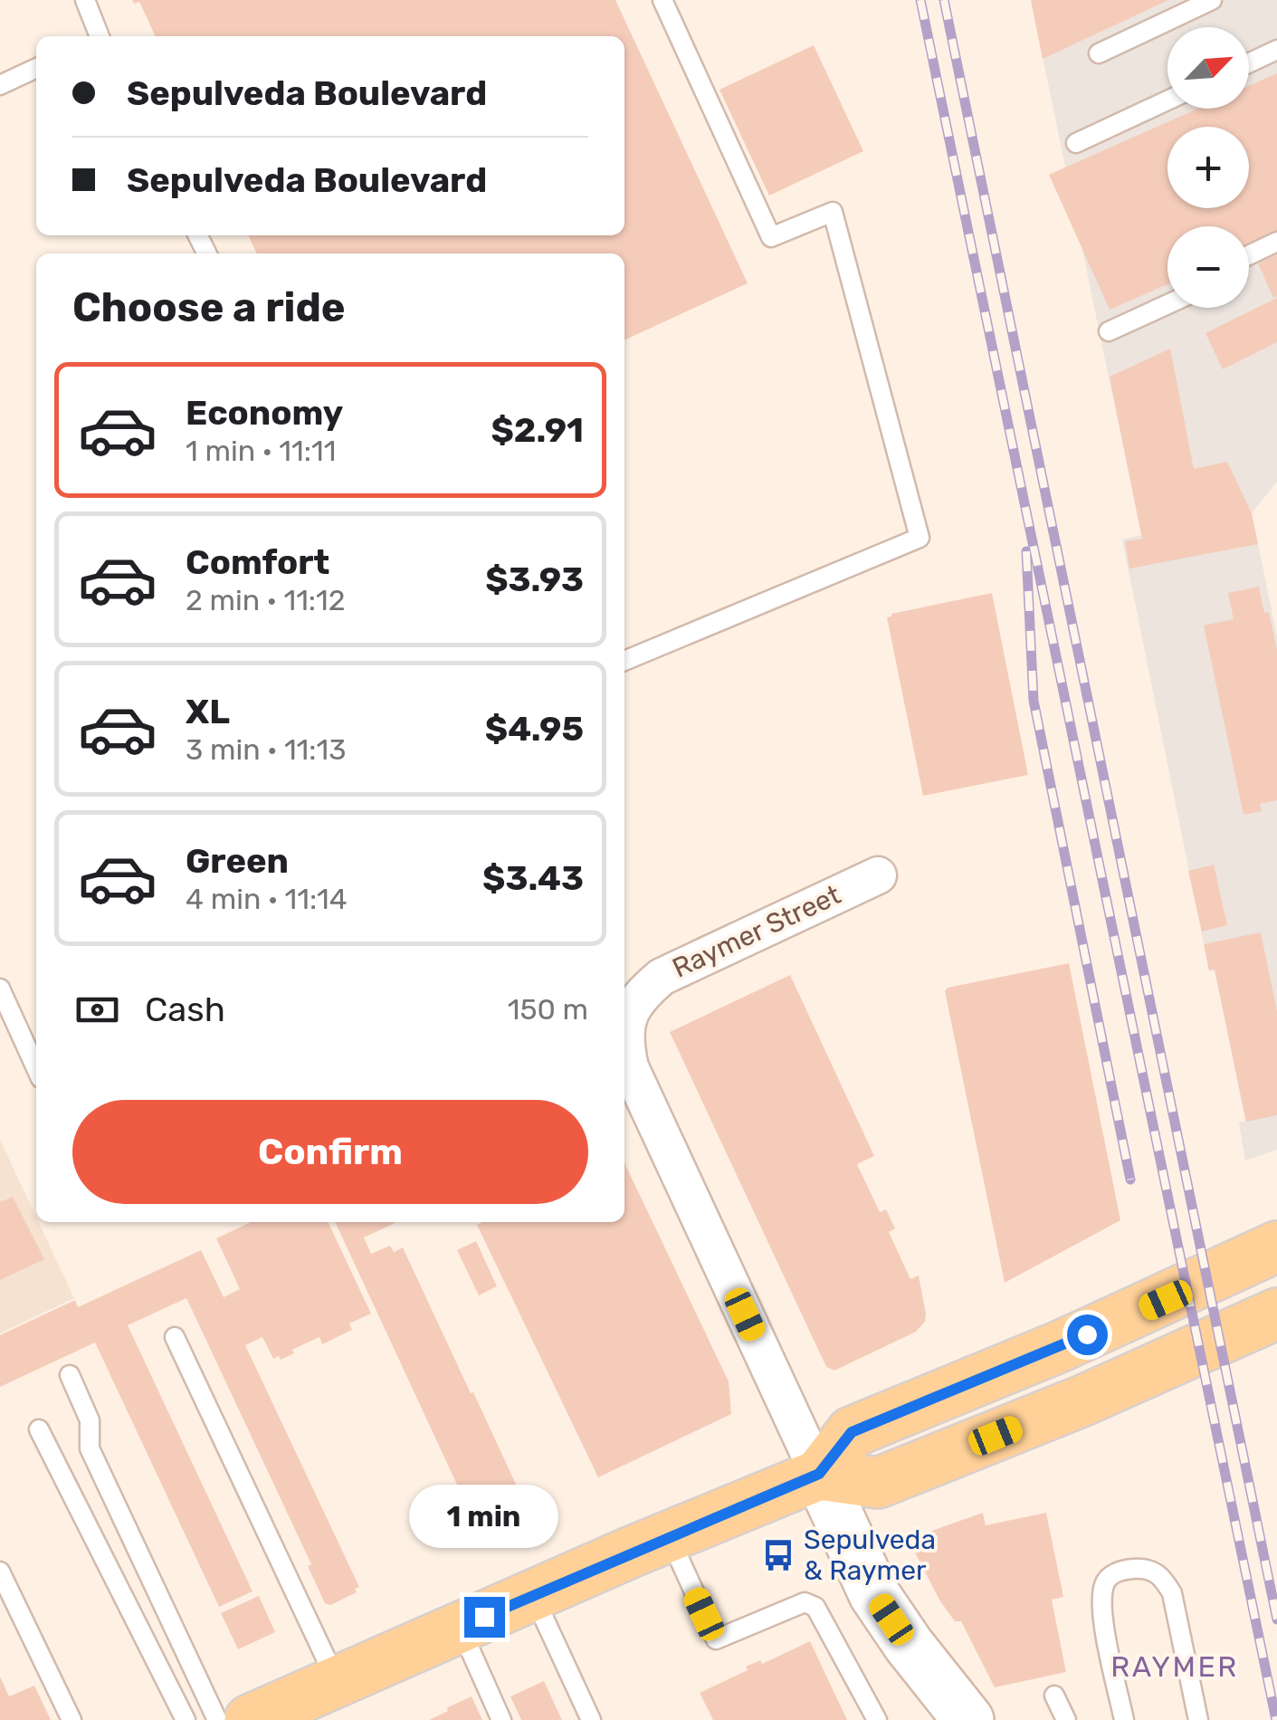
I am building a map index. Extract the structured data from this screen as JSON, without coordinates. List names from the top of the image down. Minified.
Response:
{"streets":{"street":["Raymer Street"]},"districts":["RAYMER"],"places":{"bus stop":["Sepulveda & Raymer"]},"north":"top right","page":{"map_buttons":["+","−"],"banner":["Sepulveda Boulevard","Sepulveda Boulevard"],"heading":"Choose a ride","list":[{"name":"Economy","note":"1 min · 11:11","value":"$2.91"},{"name":"Comfort","note":"2 min · 11:12","value":"$3.93"},{"name":"XL","note":"3 min · 11:13","value":"$4.95"},{"name":"Green","note":"4 min · 11:14","value":"$3.43"}],"pay":["Cash","150 m"],"buttons":"Confirm","bubble":"1 min"}}
